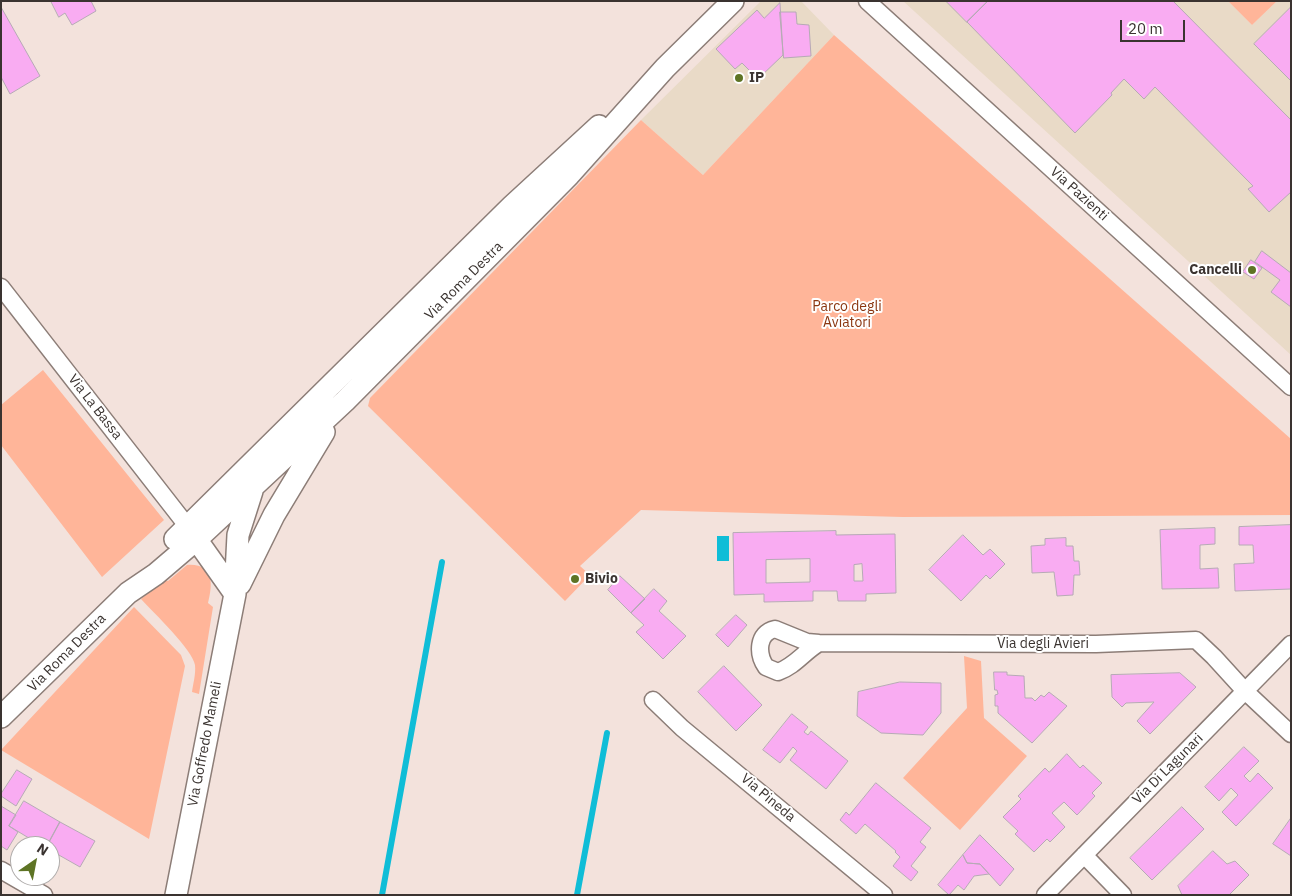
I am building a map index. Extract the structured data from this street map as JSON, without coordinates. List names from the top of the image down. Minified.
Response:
{"streets":{"street":["Via Pazienti","Via Roma Destra","Via La Bassa","Via degli Avieri","Via Goffredo Mameli","Via Di Lagunari","Via Pineda"]},"crossings":[["Via Roma Destra","Via La Bassa"],["Via Roma Destra","Via Goffredo Mameli"],["Via degli Avieri","Via Di Lagunari"]],"parks":["Parco degli Aviatori"],"places":["IP","Cancelli","Bivio"],"scale_bar":"20 m","north":"top right"}
